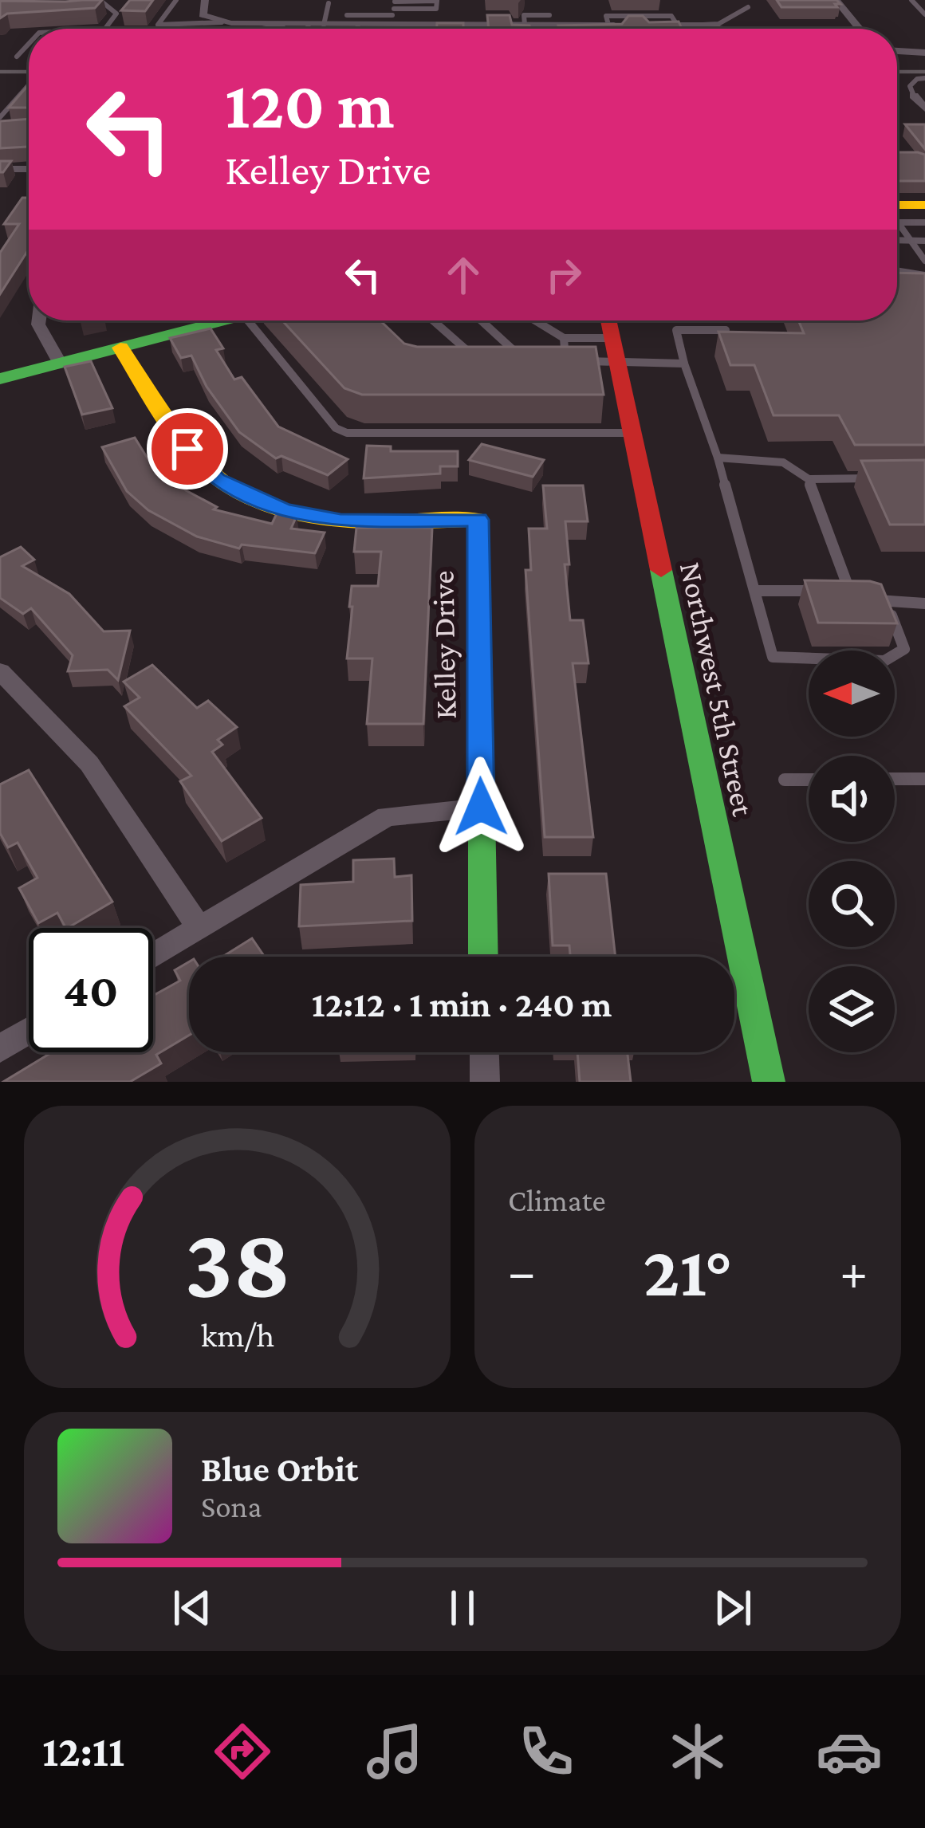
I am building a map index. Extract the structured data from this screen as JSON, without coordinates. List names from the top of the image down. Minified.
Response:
{"streets":{"street":["Kelley Drive","Northwest 5th Street"]},"north":"left","page":{"turn":["120 m","Kelley Drive"],"limit":"40","trip":"12:12 · 1 min · 240 m","tile":"Climate","heat":["−","21°","+"],"song":["Blue Orbit","Sona"],"tabs":"12:11","gauge":["38","km/h"]}}
